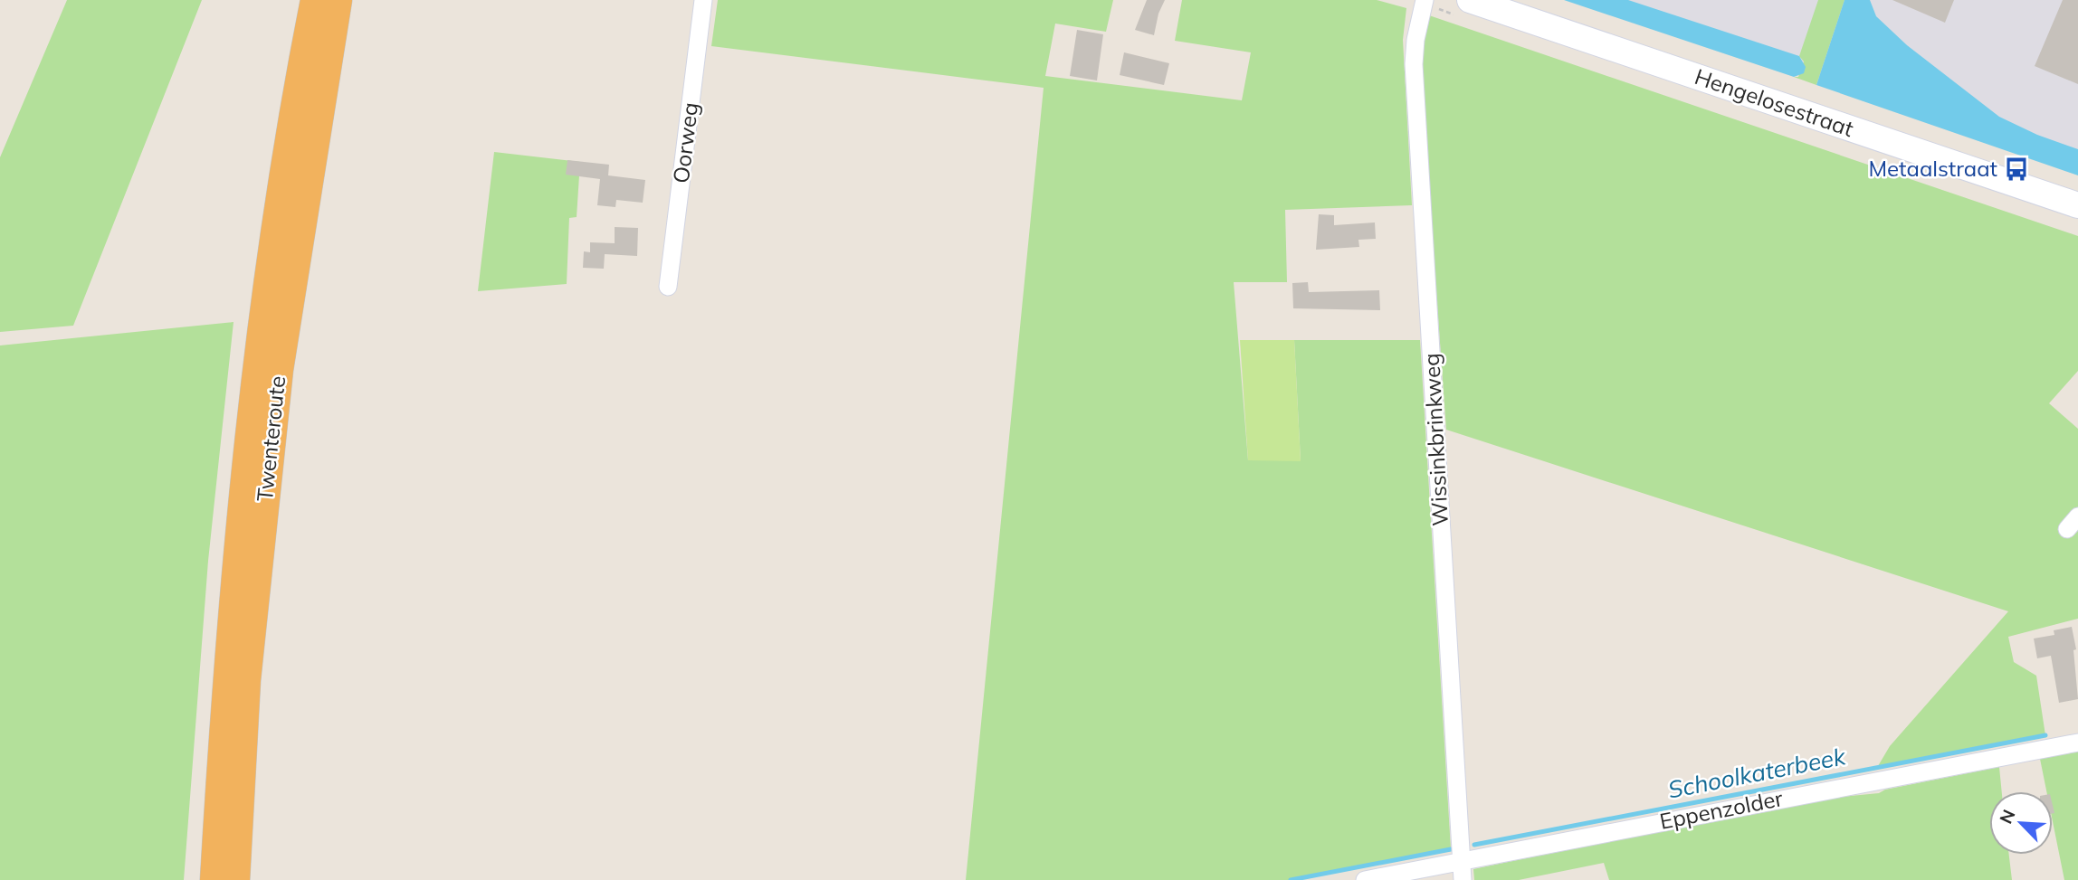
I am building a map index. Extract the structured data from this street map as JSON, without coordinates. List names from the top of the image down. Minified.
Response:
{"streets":{"highway":["Twenteroute"],"main road":["Hengelosestraat"],"street":["Oorweg","Wissinkbrinkweg","Eppenzolder"]},"crossings":[["Wissinkbrinkweg","Eppenzolder"]],"water":["Schoolkaterbeek"],"places":{"bus stop":["Metaalstraat"]},"north":"top left"}
